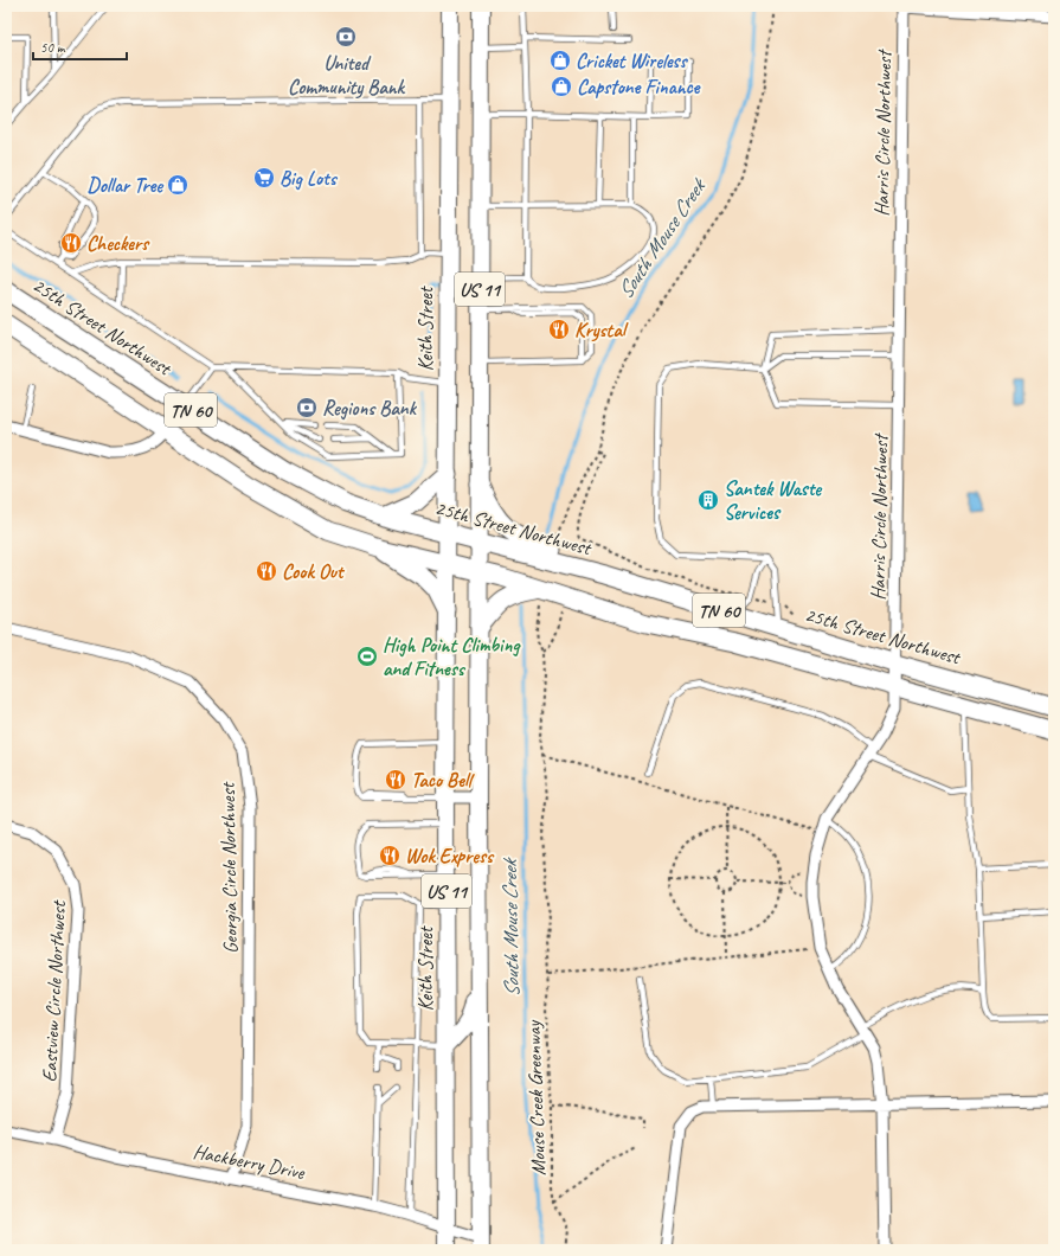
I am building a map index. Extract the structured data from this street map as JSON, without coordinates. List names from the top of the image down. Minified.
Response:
{"streets":{"highway":["25th Street Northwest","TN 60"],"main road":["US 11","Keith Street"],"street":["Harris Circle Northwest","Georgia Circle Northwest","Eastview Circle Northwest","Hackberry Drive"],"path":["Mouse Creek Greenway"]},"crossings":[["Harris Circle Northwest","25th Street Northwest"],["Harris Circle Northwest","TN 60"],["US 11","25th Street Northwest"],["US 11","TN 60"],["US 11","Hackberry Drive"],["25th Street Northwest","Keith Street"],["Keith Street","TN 60"],["Keith Street","Hackberry Drive"],["TN 60","Mouse Creek Greenway"],["Georgia Circle Northwest","Hackberry Drive"],["Eastview Circle Northwest","Hackberry Drive"]],"water":["South Mouse Creek"],"places":{"bank":["United Community Bank","Regions Bank"],"shop":["Cricket Wireless","Capstone Finance","Dollar Tree"],"supermarket":["Big Lots"],"restaurant":["Checkers","Krystal","Cook Out","Taco Bell","Wok Express"],"building":["Santek Waste Services"],"sports":["High Point Climbing and Fitness"]},"scale_bar":"50 m"}
